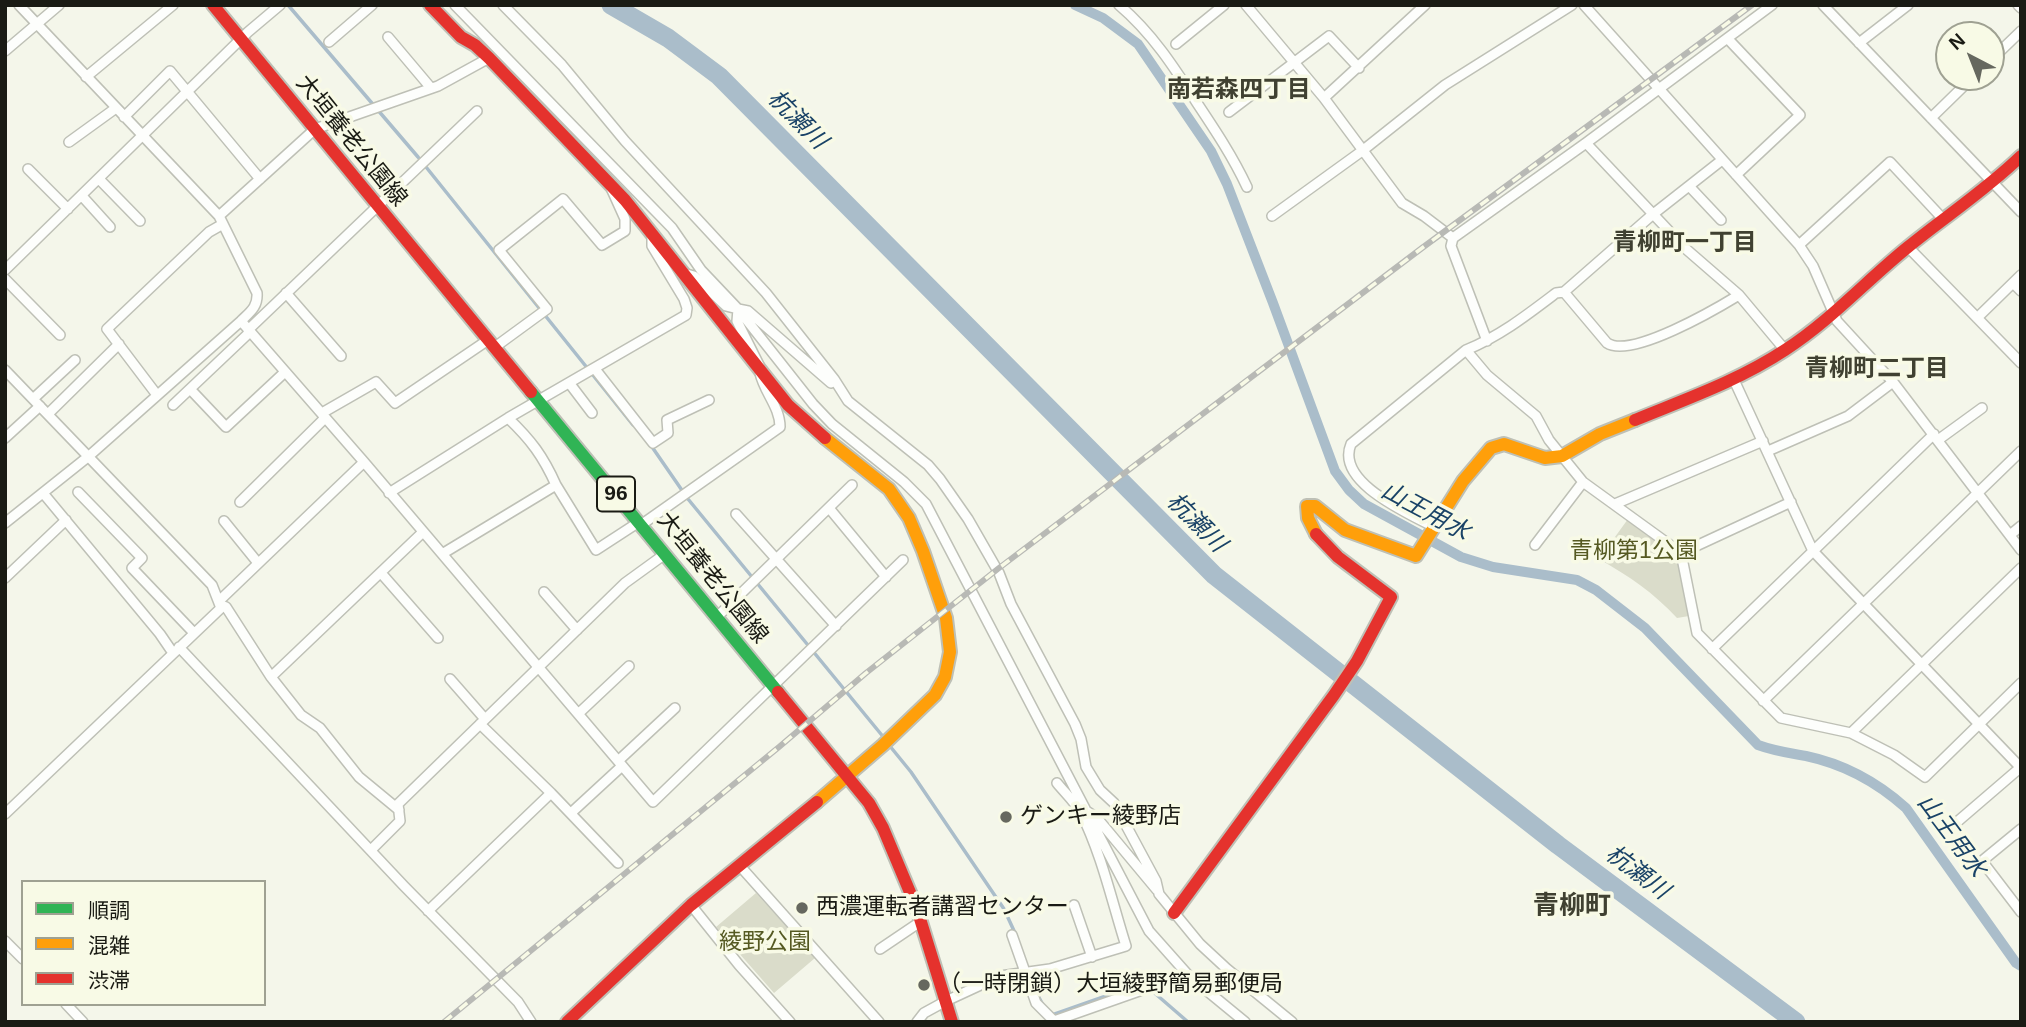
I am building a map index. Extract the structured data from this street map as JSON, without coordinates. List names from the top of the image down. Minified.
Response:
{"streets":{"street":["大垣養老公園線","96"]},"districts":["南若森四丁目","青柳町一丁目","青柳町二丁目","青柳町"],"water":["杭瀬川","山王用水"],"parks":["青柳第1公園","綾野公園"],"places":["ゲンキー綾野店","西濃運転者講習センター","（一時閉鎖）大垣綾野簡易郵便局"],"legend":["順調","混雑","渋滞"],"north":"top left"}
